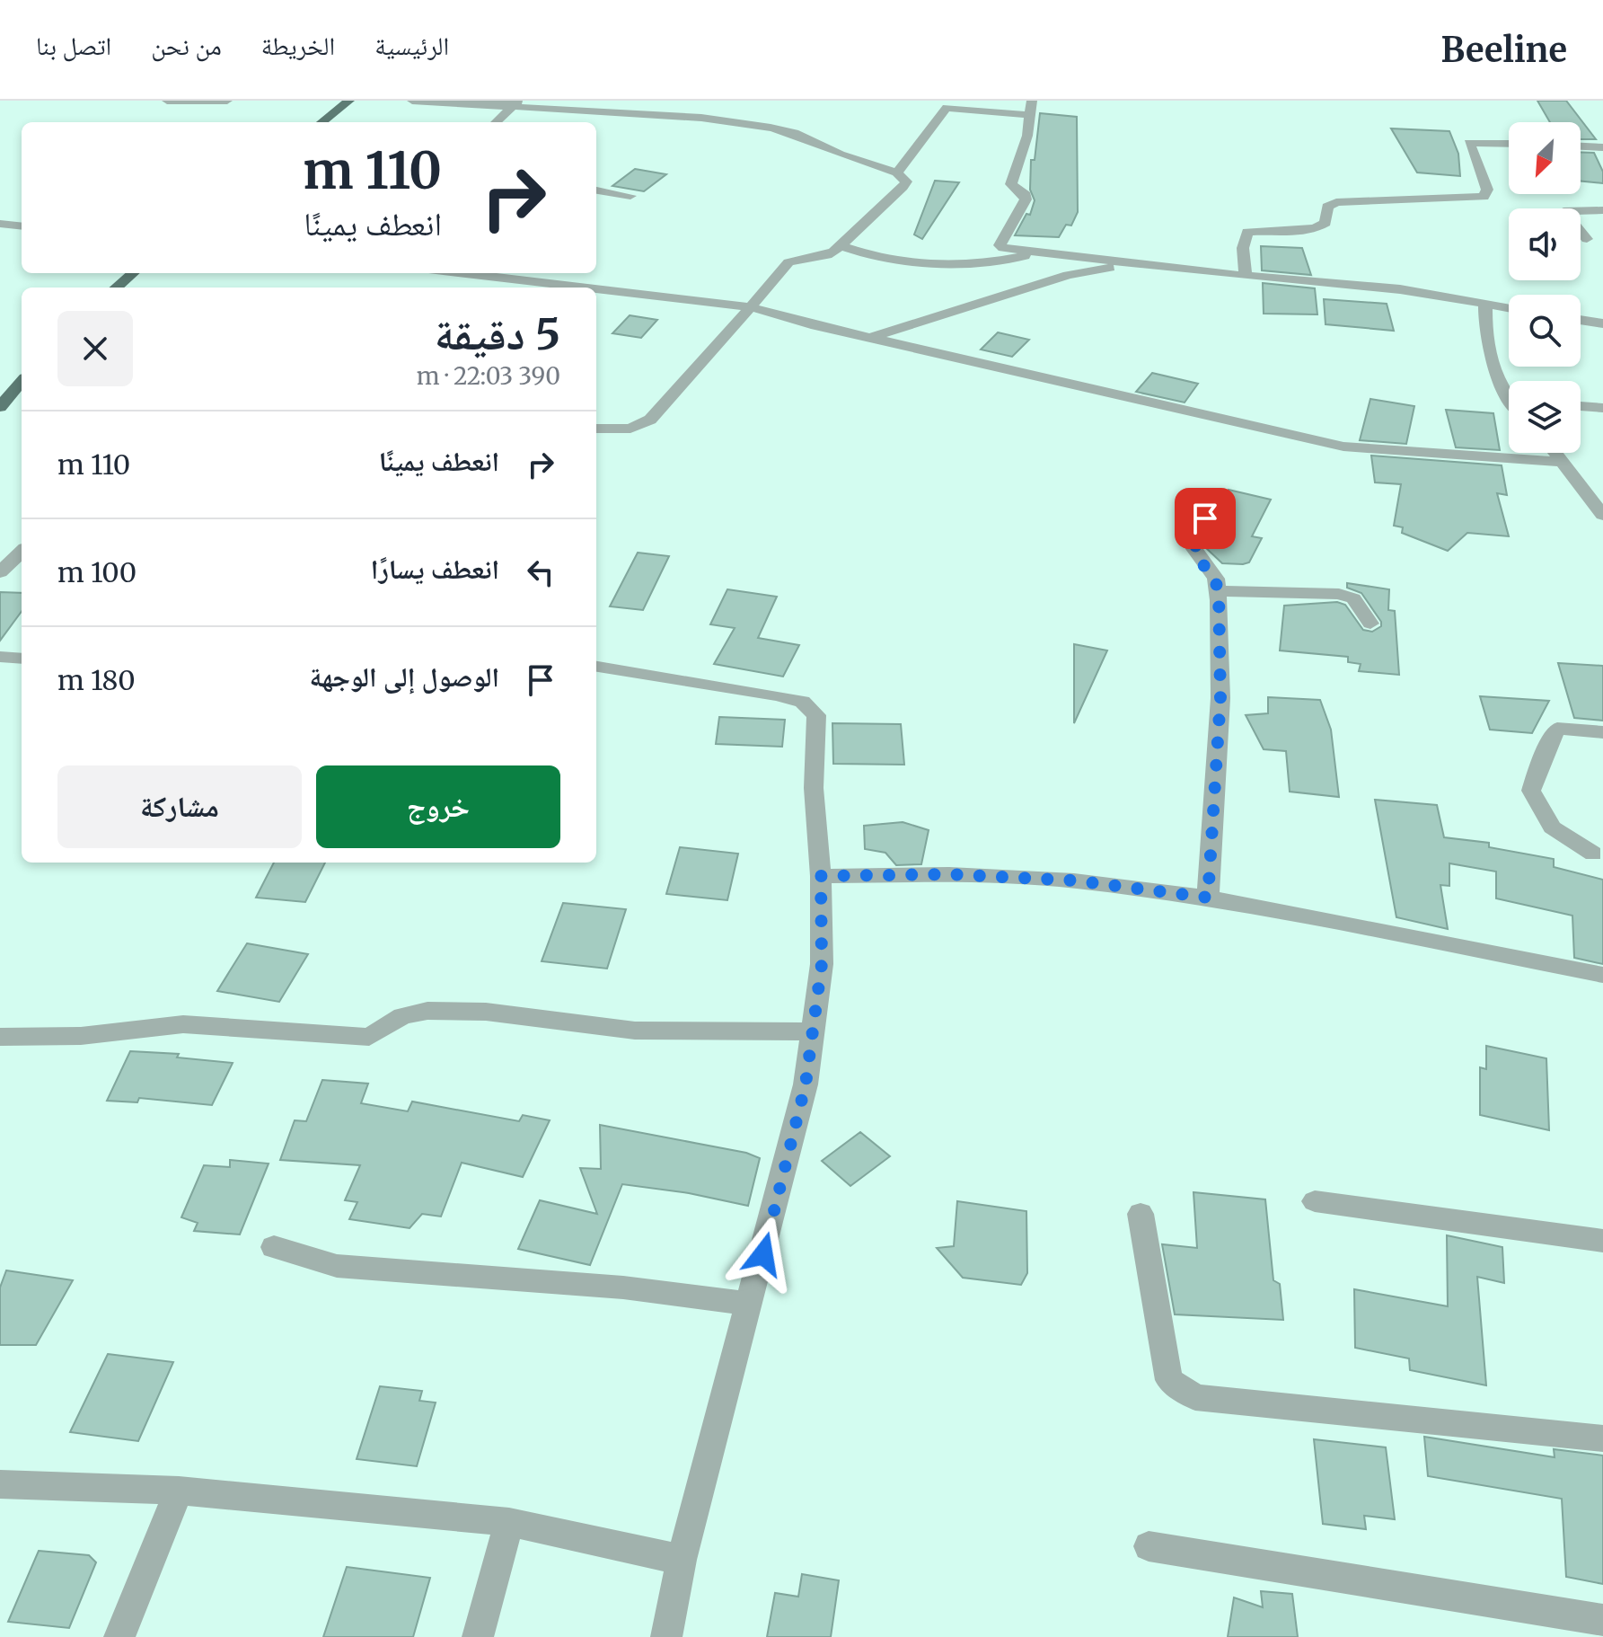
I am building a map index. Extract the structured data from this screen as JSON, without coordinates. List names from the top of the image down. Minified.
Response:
{"north":"bottom left","page":{"header":"Beeline","nav":["الرئيسية","الخريطة","من نحن","اتصل بنا"],"turn":["110 m","انعطف يمينًا"],"heading":["5 دقيقة","390 m · 22:03"],"list":[{"name":"انعطف يمينًا","value":"110 m"},{"name":"انعطف يسارًا","value":"100 m"},{"name":"الوصول إلى الوجهة","value":"180 m"}],"buttons":["خروج","مشاركة"]}}
